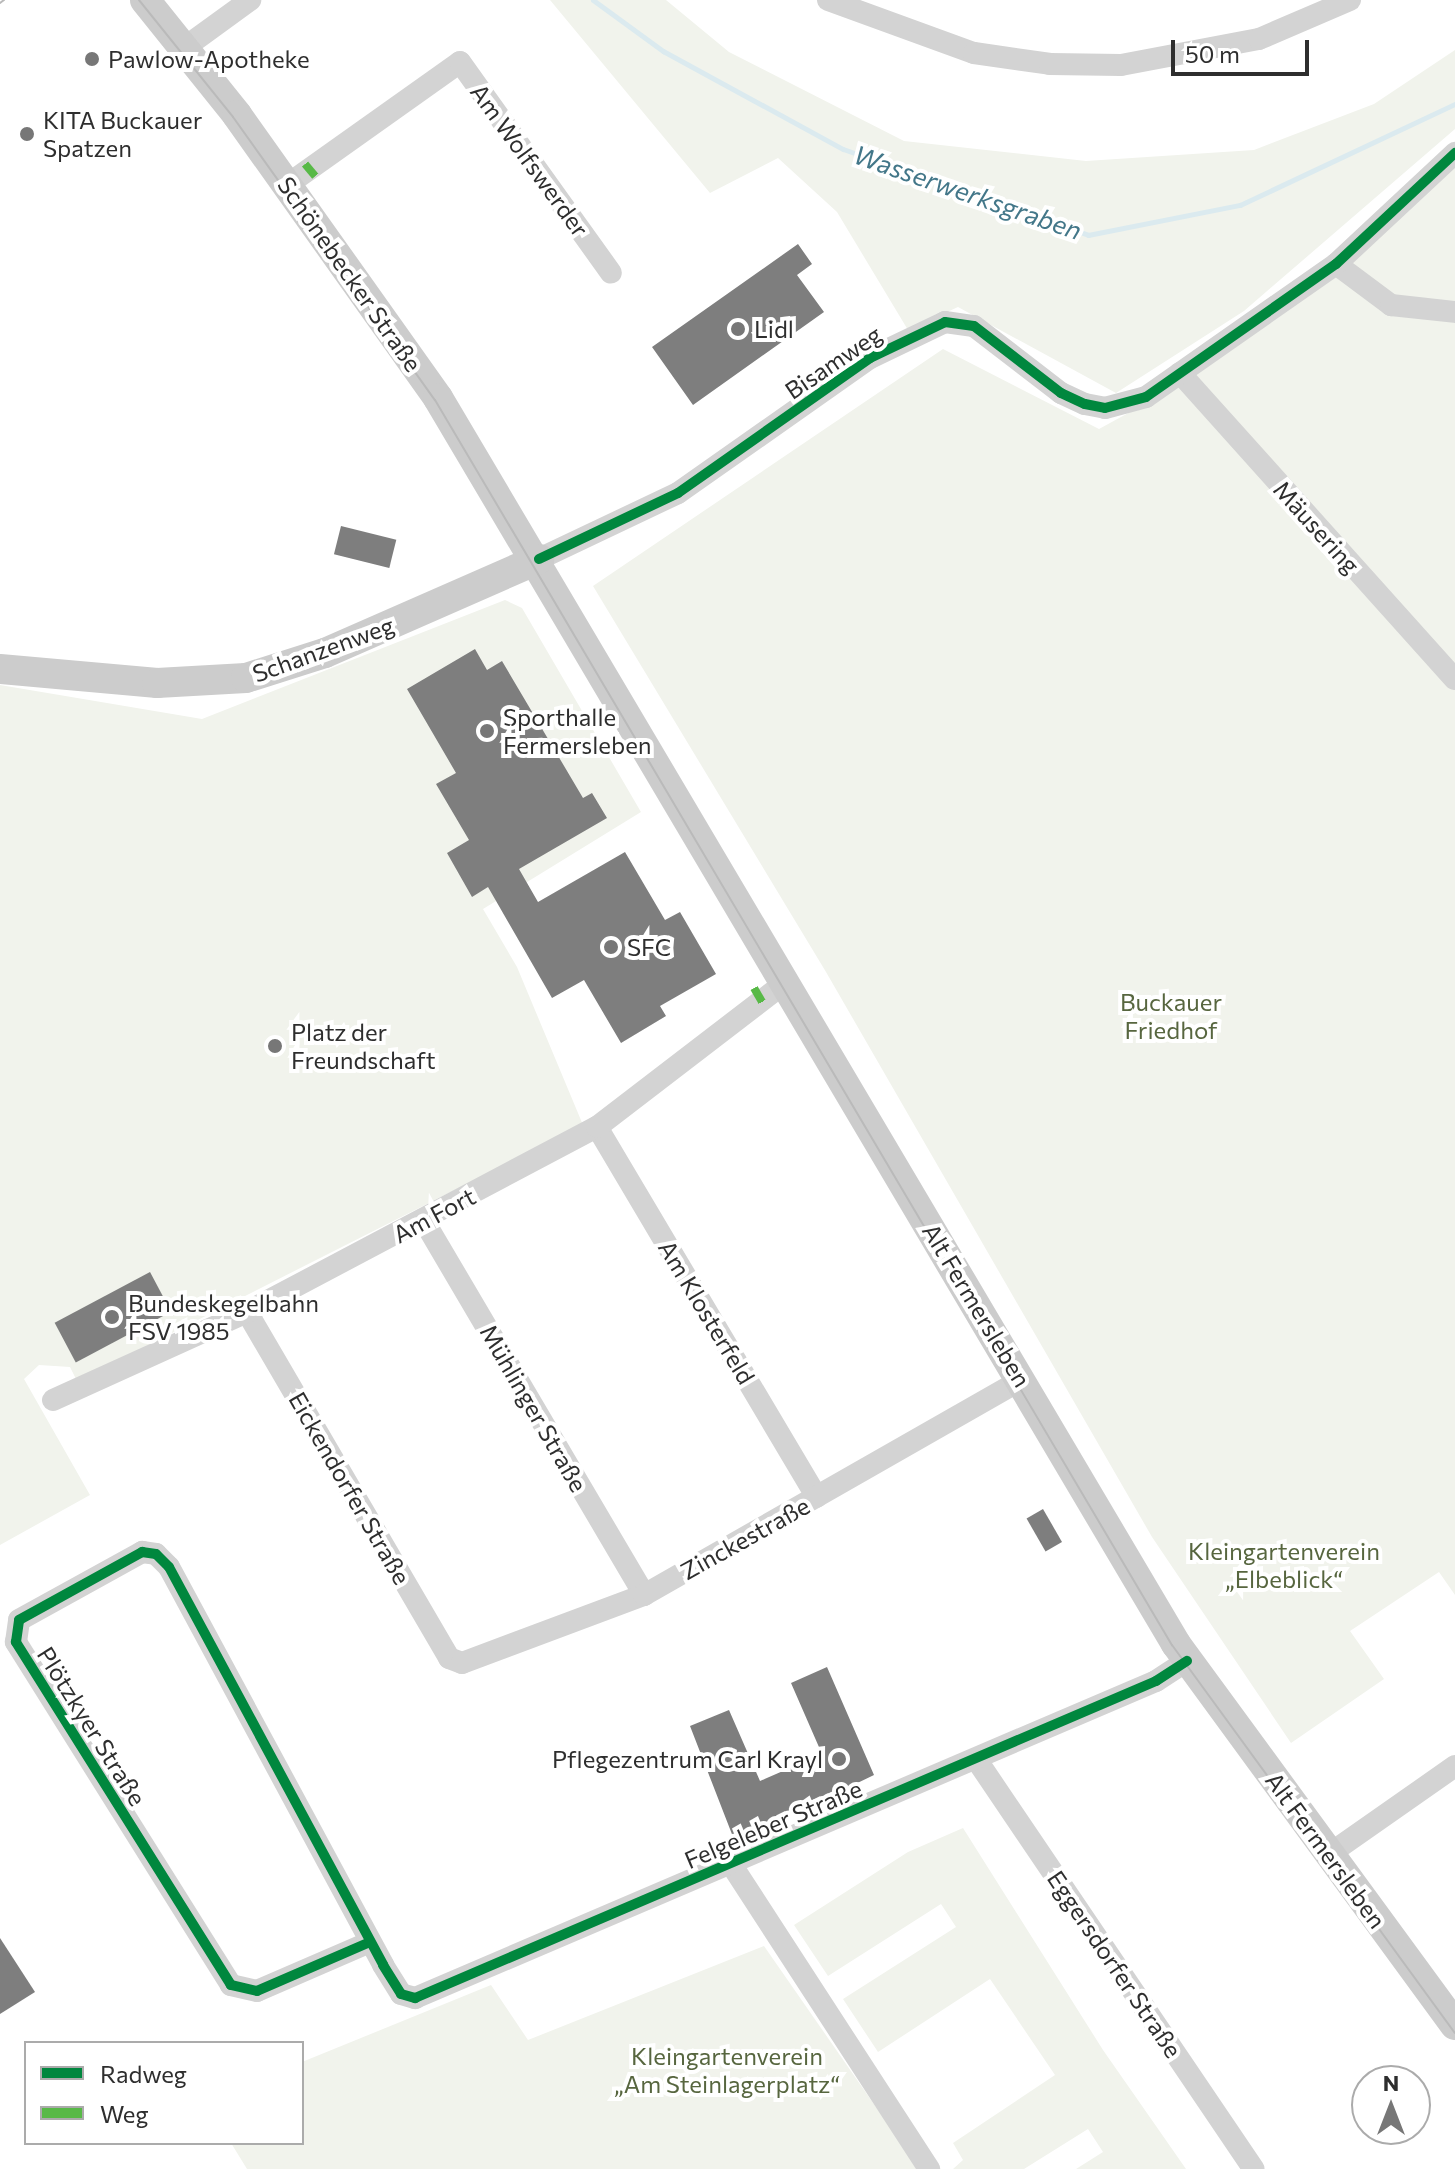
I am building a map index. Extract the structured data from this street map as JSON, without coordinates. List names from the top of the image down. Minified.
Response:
{"streets":{"main road":["Schönebecker Straße","Schanzenweg","Alt Fermersleben"],"street":["Am Wolfswerder","Bisamweg","Mäusering","Am Fort","Am Klosterfeld","Mühlinger Straße","Eickendorfer Straße","Zinckestraße","Plötzkyer Straße","Felgeleber Straße","Eggersdorfer Straße"]},"crossings":[["Am Wolfswerder","Schönebecker Straße"],["Schönebecker Straße","Bisamweg"],["Schönebecker Straße","Schanzenweg"],["Schönebecker Straße","Alt Fermersleben"],["Bisamweg","Mäusering"],["Bisamweg","Schanzenweg"],["Bisamweg","Alt Fermersleben"],["Schanzenweg","Alt Fermersleben"],["Am Fort","Alt Fermersleben"],["Am Fort","Am Klosterfeld"],["Am Fort","Mühlinger Straße"],["Am Fort","Eickendorfer Straße"],["Alt Fermersleben","Zinckestraße"],["Alt Fermersleben","Felgeleber Straße"],["Am Klosterfeld","Zinckestraße"],["Mühlinger Straße","Zinckestraße"],["Eickendorfer Straße","Zinckestraße"],["Plötzkyer Straße","Felgeleber Straße"],["Felgeleber Straße","Eggersdorfer Straße"]],"water":["Wasserwerksgraben"],"parks":["Buckauer Friedhof","Kleingartenverein „Elbeblick“","Kleingartenverein „Am Steinlagerplatz“"],"places":["Pawlow-Apotheke","KITA Buckauer Spatzen","Lidl","Sporthalle Fermersleben","SFC","Platz der Freundschaft","Bundeskegelbahn FSV 1985","Pflegezentrum Carl Krayl"],"legend":["Radweg","Weg"],"scale_bar":"50 m","north":"top"}
